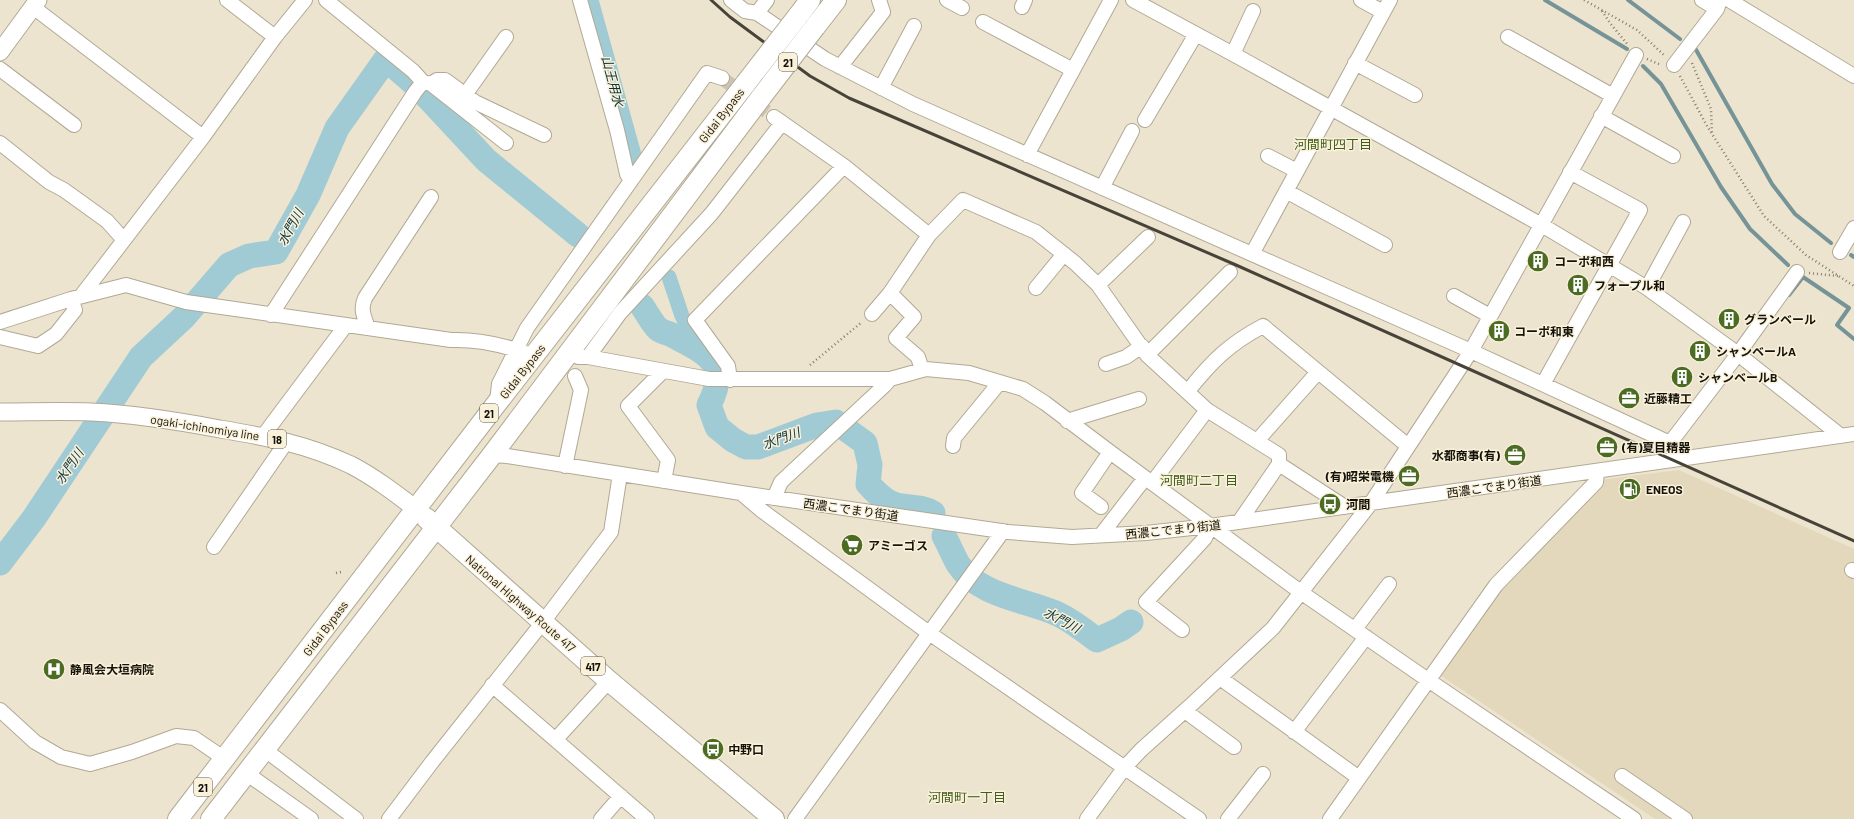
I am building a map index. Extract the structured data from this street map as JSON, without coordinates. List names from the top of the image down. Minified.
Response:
{"streets":{"highway":["21","Gidai Bypass","National Highway Route 417","417"],"main road":["ogaki-ichinomiya line","18"],"street":["西濃こでまり街道"]},"crossings":[["Gidai Bypass","ogaki-ichinomiya line"],["Gidai Bypass","西濃こでまり街道"],["Gidai Bypass","National Highway Route 417"],["ogaki-ichinomiya line","National Highway Route 417"]],"districts":["河間町四丁目","河間町二丁目","河間町一丁目"],"water":["山王用水","水門川"],"places":{"building":["コーポ和西","フォープル和","グランベール","コーポ和東","シャンベールA","シャンベールB"],"office":["近藤精工","(有)夏目精器","水都商事(有)","(有)昭栄電機"],"fuel station":["ENEOS"],"bus stop":["河間","中野口"],"supermarket":["アミーゴス"],"hospital":["静風会大垣病院"]}}
